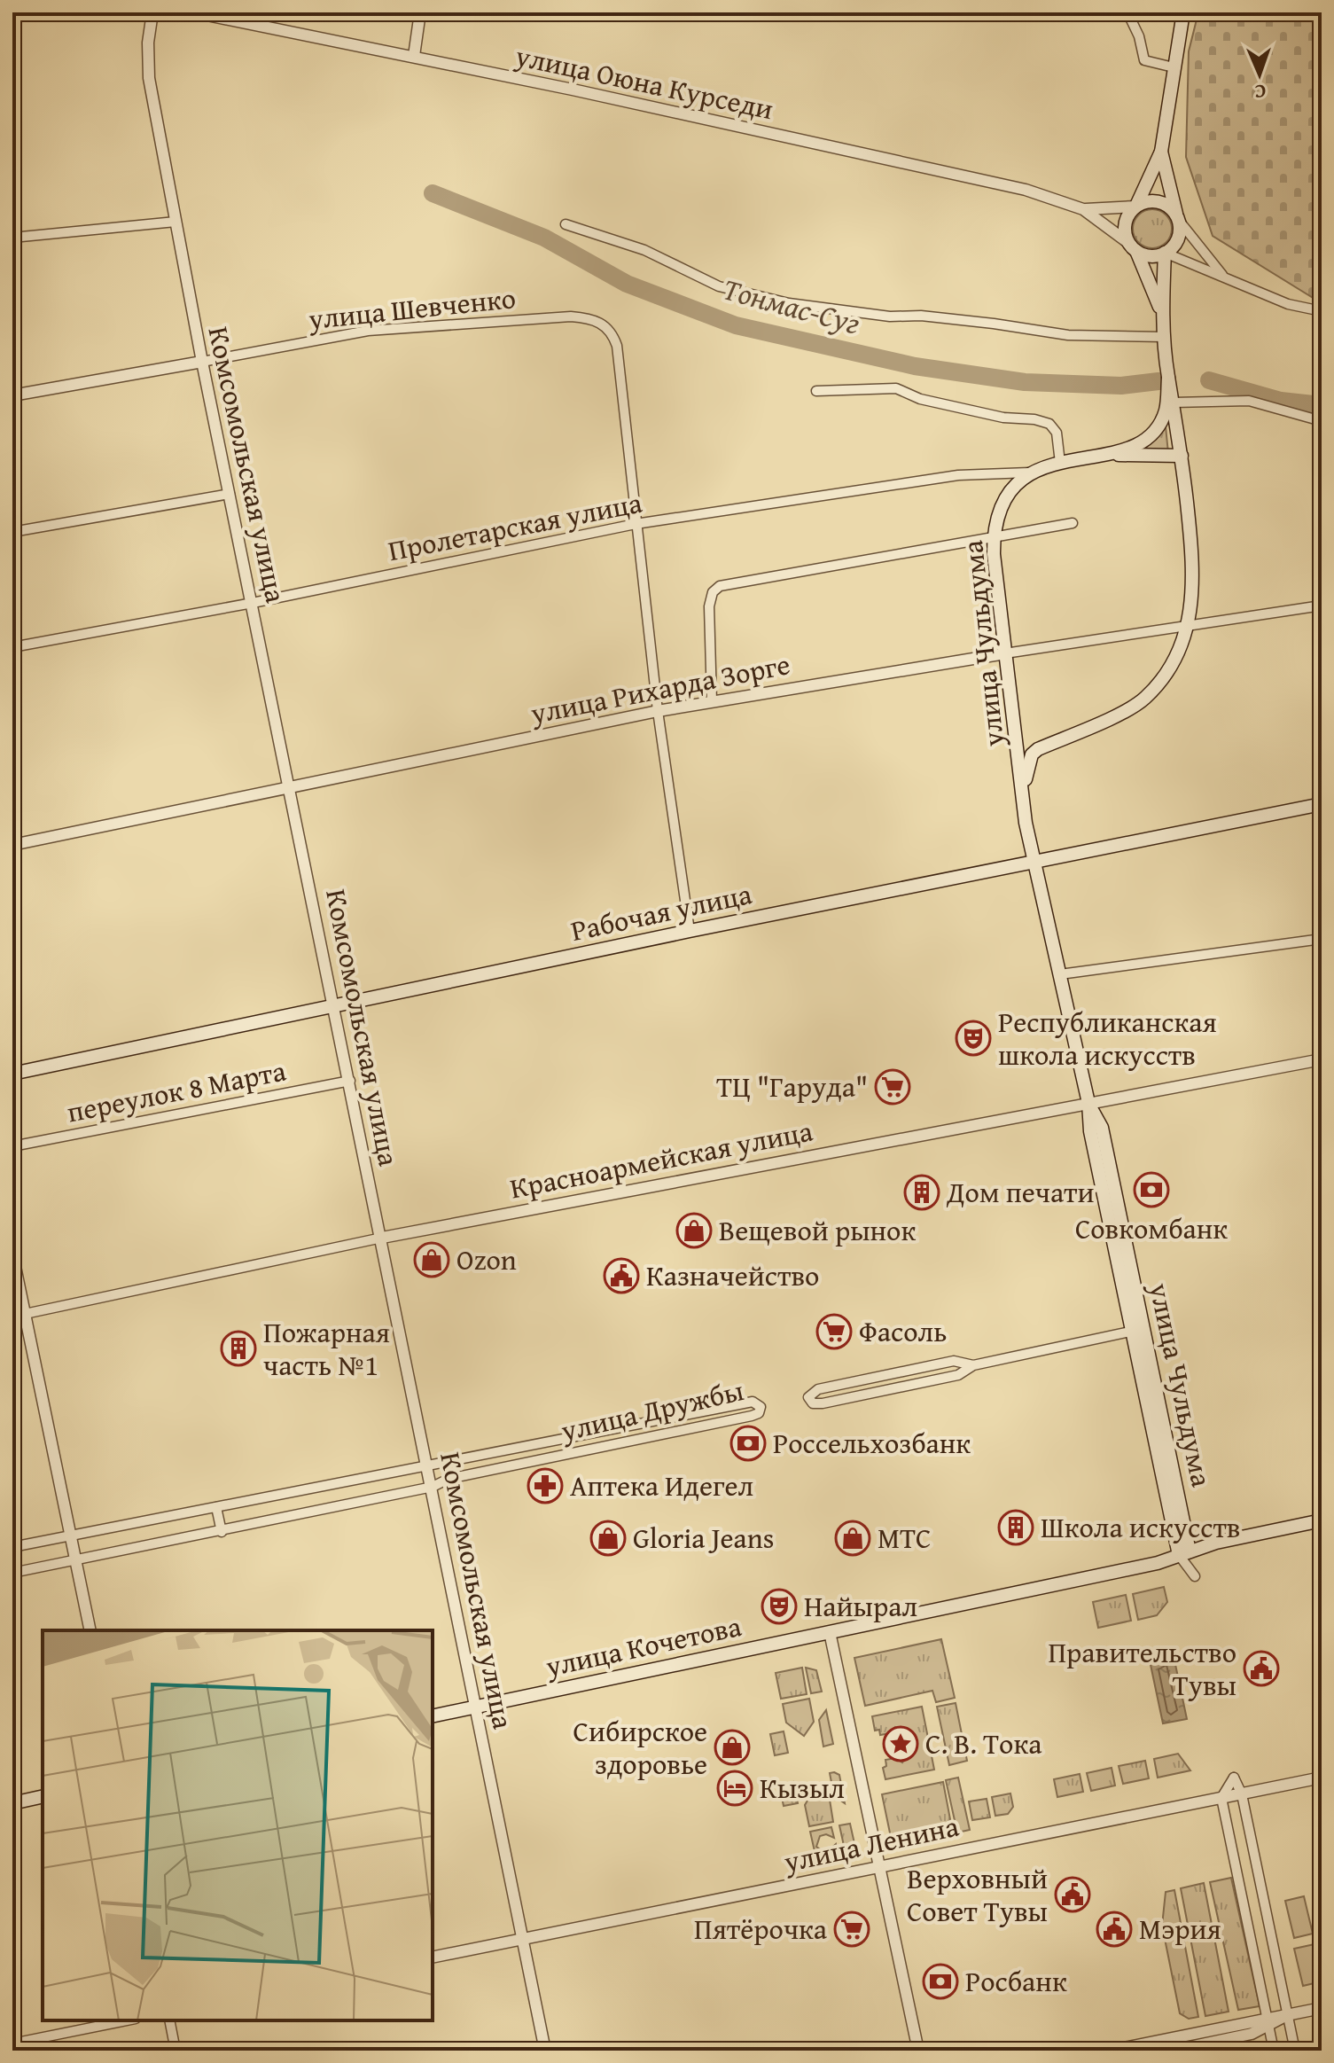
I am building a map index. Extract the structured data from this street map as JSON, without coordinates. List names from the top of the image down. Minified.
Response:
{"streets":{"main road":["улица Чульдума","Рабочая улица","улица Кочетова"],"street":["улица Оюна Курседи","улица Шевченко","Комсомольская улица","Пролетарская улица","улица Рихарда Зорге","переулок 8 Марта","Красноармейская улица","улица Дружбы","улица Ленина"]},"crossings":[["улица Оюна Курседи","улица Чульдума"],["улица Шевченко","Комсомольская улица"],["улица Шевченко","Пролетарская улица"],["Комсомольская улица","Пролетарская улица"],["Комсомольская улица","улица Рихарда Зорге"],["Комсомольская улица","Рабочая улица"],["Комсомольская улица","переулок 8 Марта"],["Комсомольская улица","Красноармейская улица"],["Комсомольская улица","улица Дружбы"],["Комсомольская улица","улица Кочетова"],["Комсомольская улица","улица Ленина"],["Пролетарская улица","улица Чульдума"],["улица Чульдума","улица Рихарда Зорге"],["улица Чульдума","Рабочая улица"],["улица Чульдума","Красноармейская улица"],["улица Чульдума","улица Кочетова"]],"water":["Тонмас-Суг"],"places":{"theatre":["Республиканская школа искусств","Найырал"],"supermarket":["ТЦ \"Гаруда\"","Фасоль","Пятёрочка"],"bank":["Совкомбанк","Россельхозбанк","Росбанк"],"building":["Дом печати","Пожарная часть №1","Школа искусств"],"shop":["Вещевой рынок","Ozon","Gloria Jeans","МТС","Сибирское здоровье"],"public building":["Казначейство","Правительство Тувы","Верховный Совет Тувы","Мэрия"],"pharmacy":["Аптека Идегел"],"place":["С. В. Тока"],"hotel":["Кызыл"]},"north":"bottom"}
